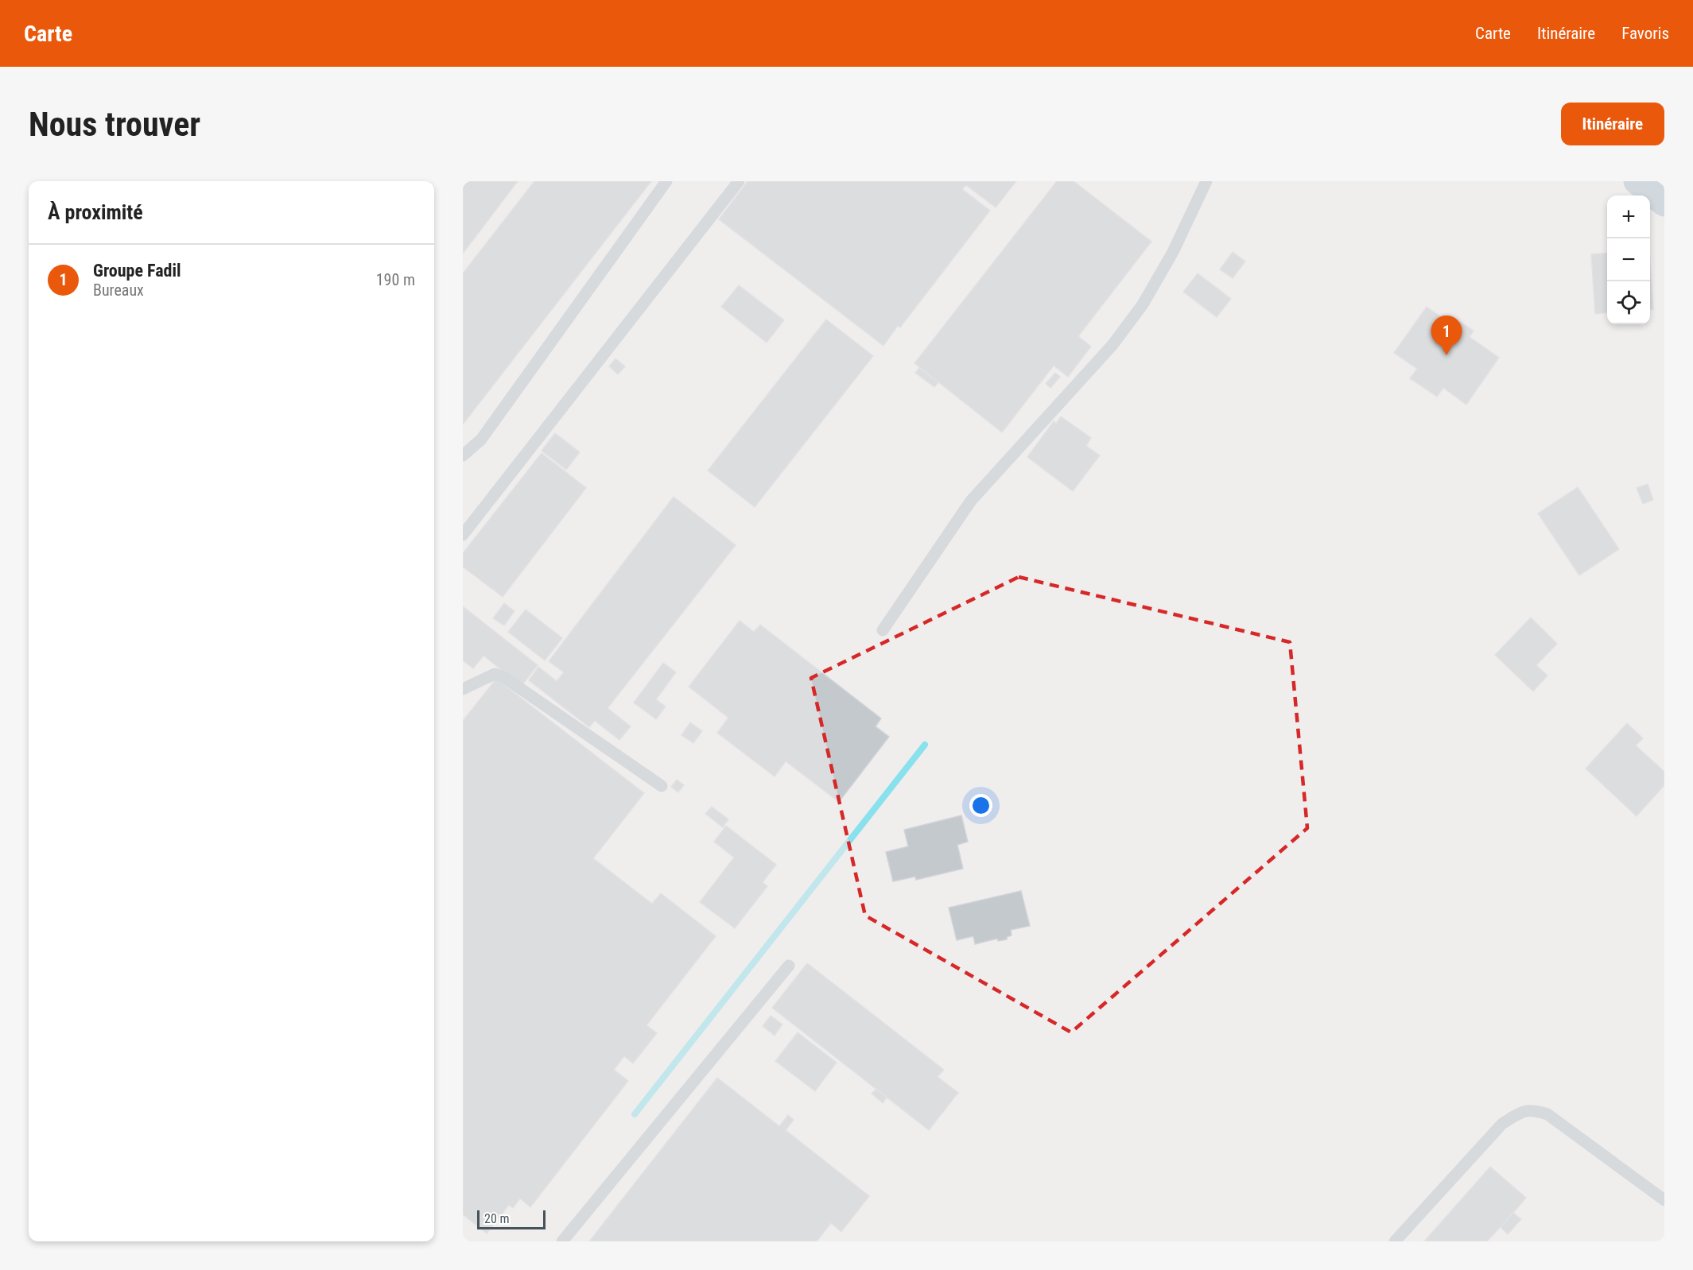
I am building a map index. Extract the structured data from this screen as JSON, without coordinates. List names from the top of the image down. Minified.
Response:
{"scale_bar":"20 m","page":{"header":"Carte","nav":["Carte","Itinéraire","Favoris"],"buttons":"Itinéraire","title":"Nous trouver","heading":"À proximité","map_buttons":["+","−"],"list":[{"mark":"1","name":"Groupe Fadil","note":"Bureaux","value":"190 m"}],"pins":"1","scale":"20 m"}}
